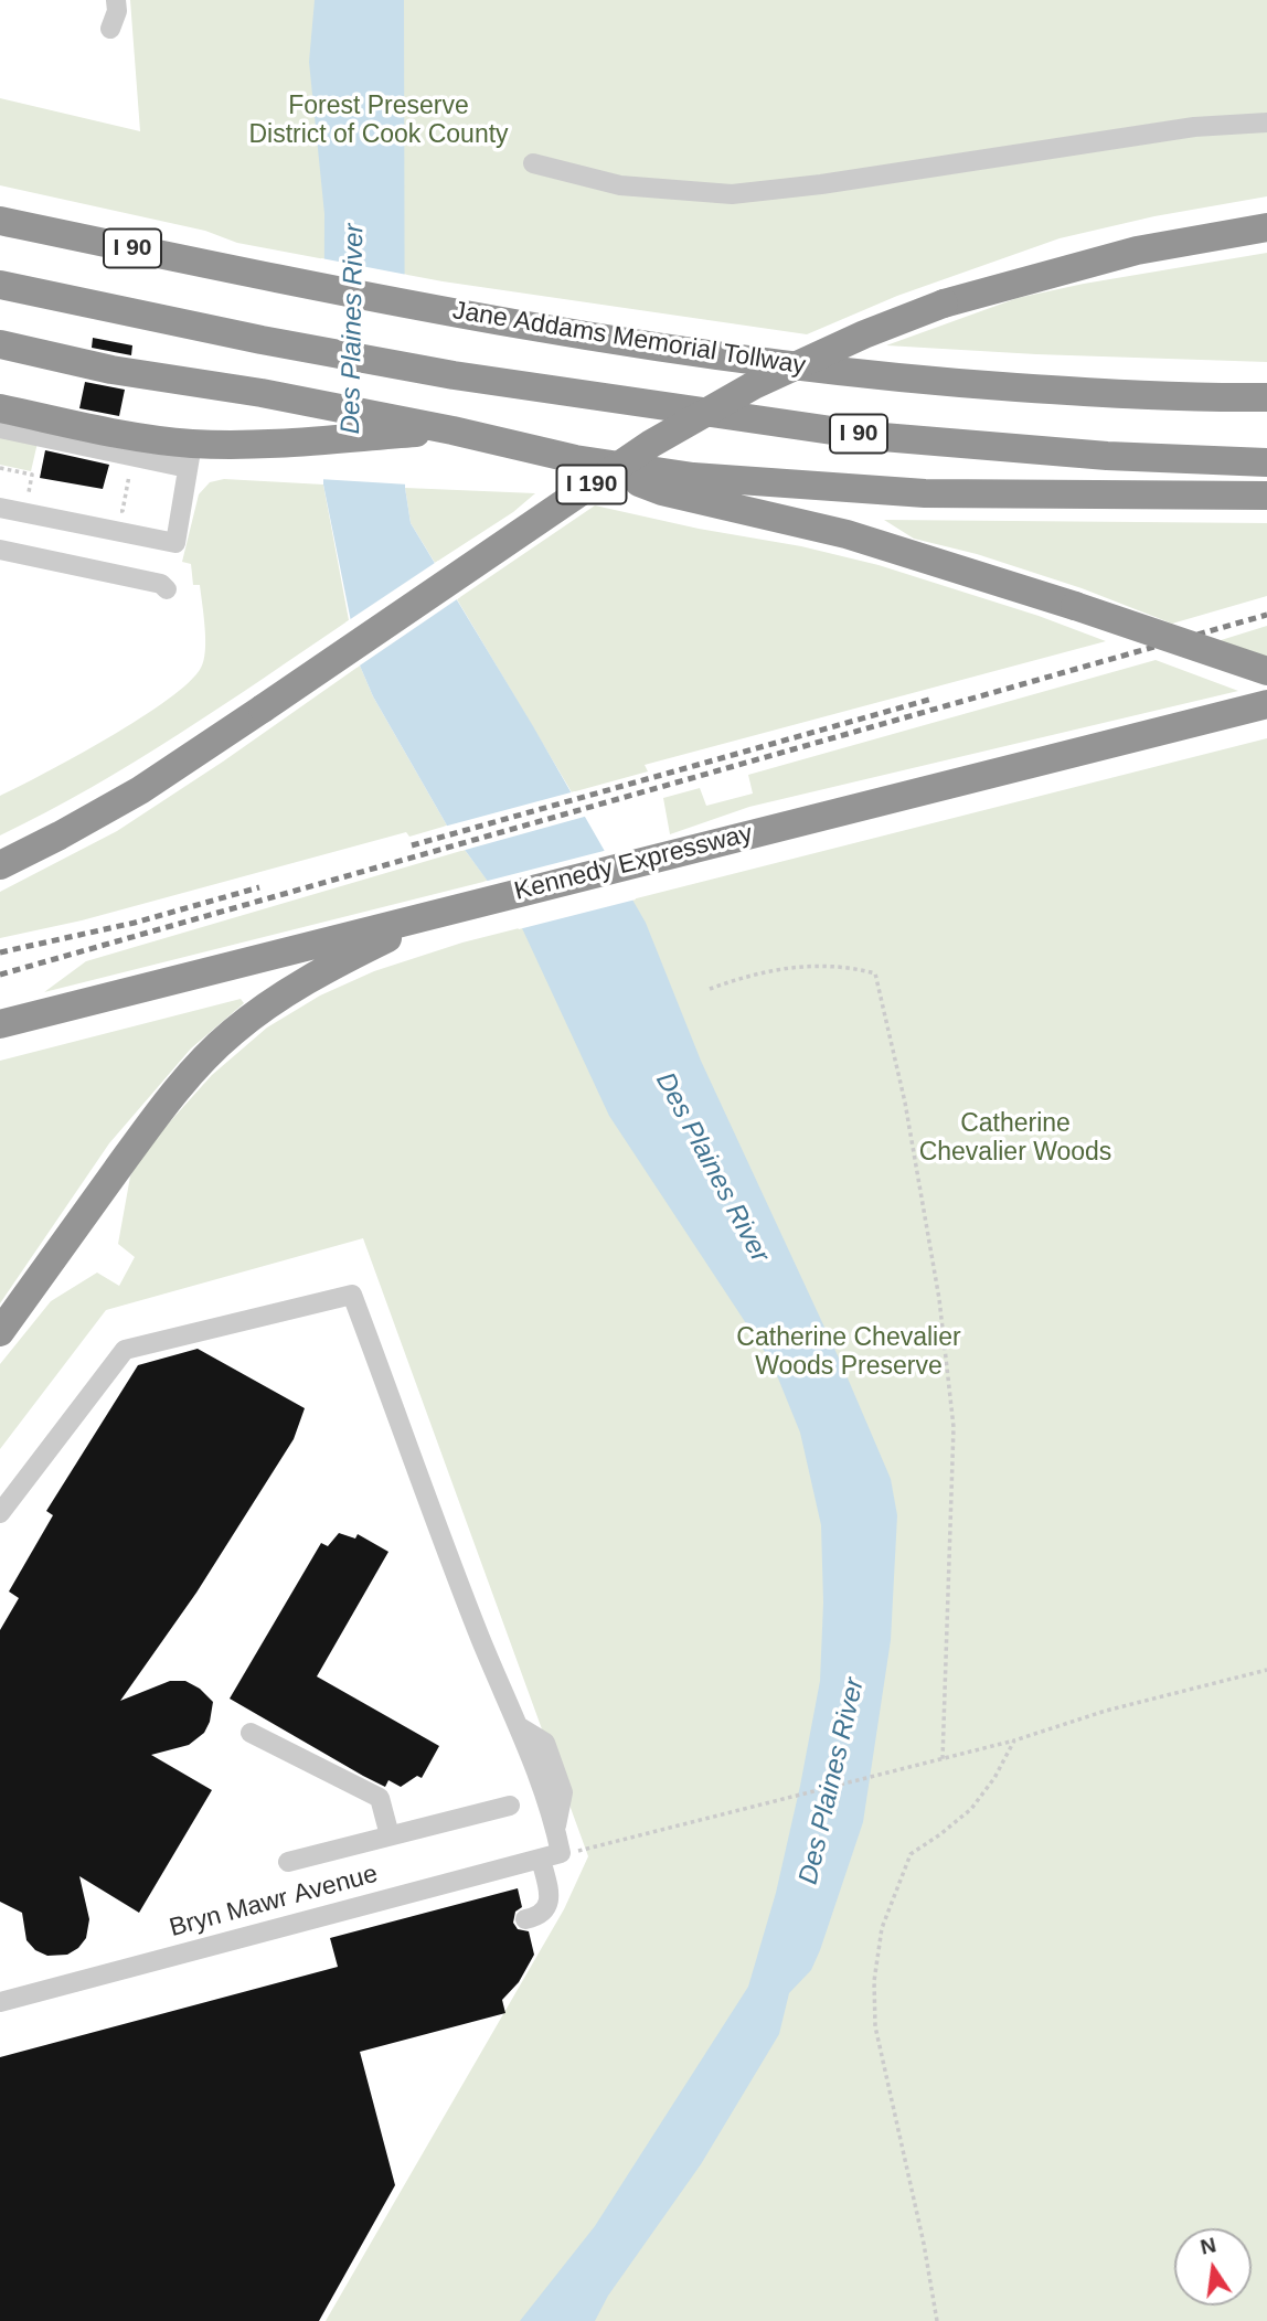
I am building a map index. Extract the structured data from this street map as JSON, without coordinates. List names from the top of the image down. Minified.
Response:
{"streets":{"highway":["I 90","Jane Addams Memorial Tollway","I 190","Kennedy Expressway"],"street":["Bryn Mawr Avenue"]},"water":["Des Plaines River"],"parks":["Forest Preserve District of Cook County","Catherine Chevalier Woods","Catherine Chevalier Woods Preserve"],"north":"top"}
